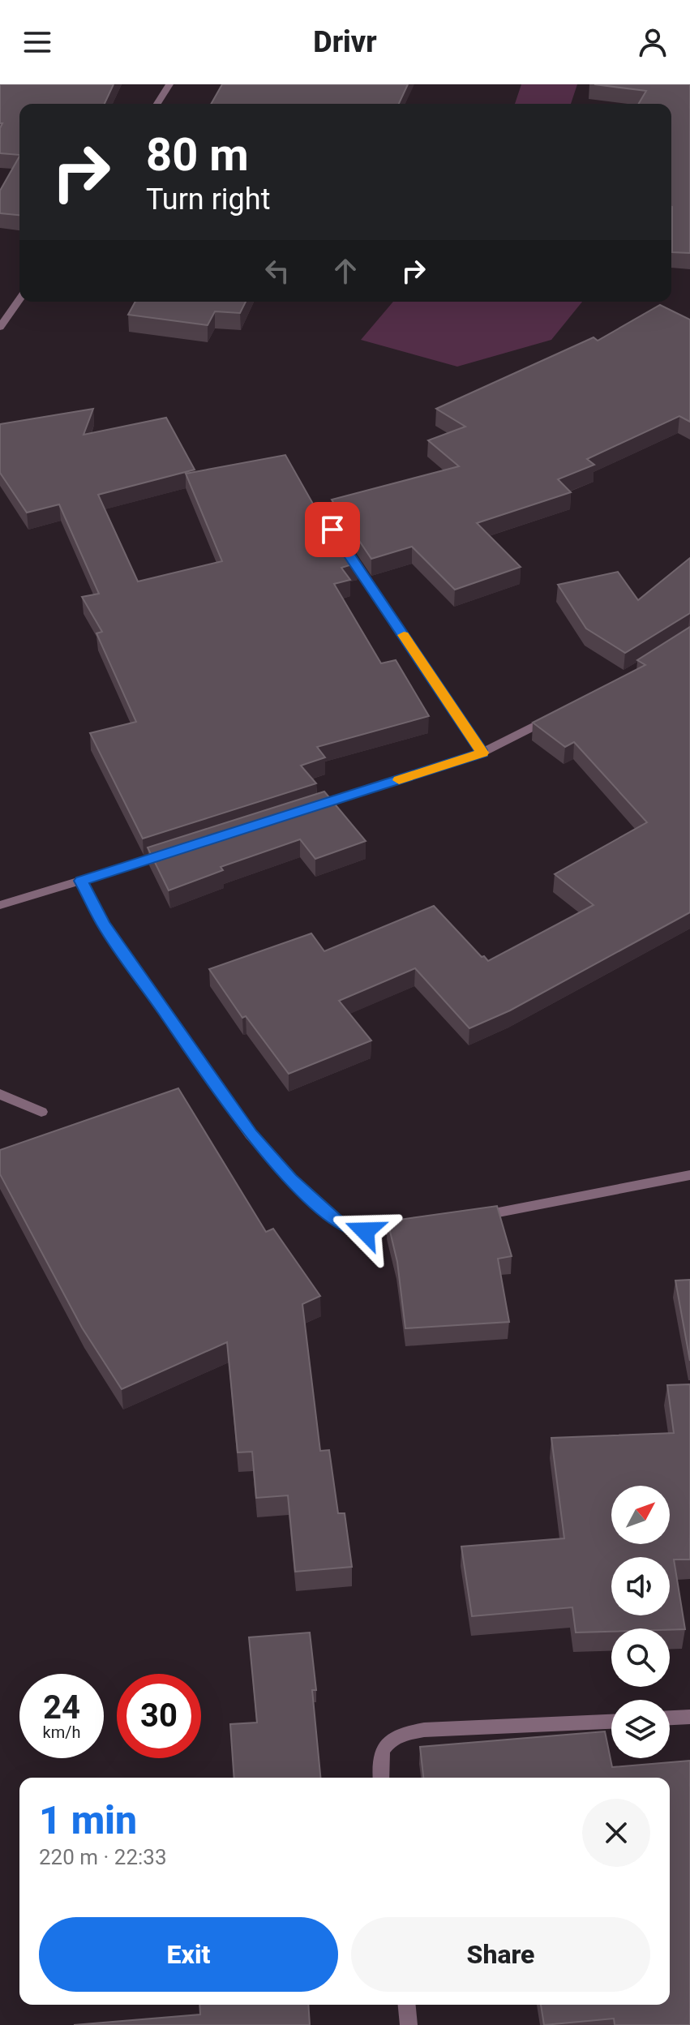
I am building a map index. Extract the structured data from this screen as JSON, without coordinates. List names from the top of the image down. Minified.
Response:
{"north":"top right","page":{"header":"Drivr","turn":["80 m","Turn right"],"speed":"24 km/h","limit":"30","heading":["1 min","220 m · 22:33"],"buttons":["Exit","Share"]}}
